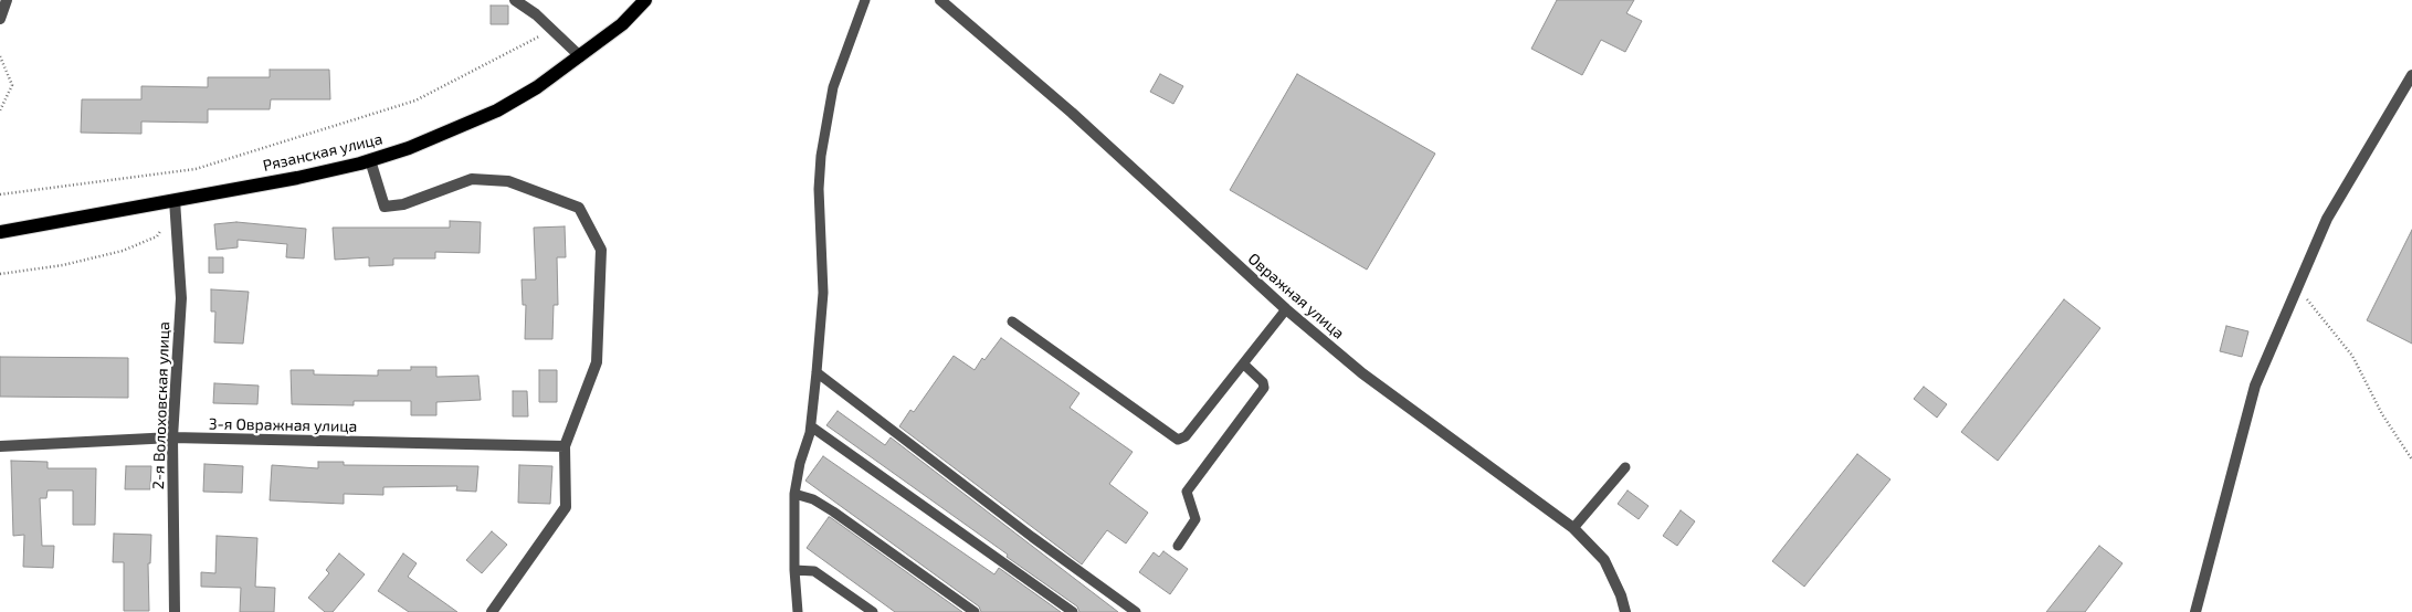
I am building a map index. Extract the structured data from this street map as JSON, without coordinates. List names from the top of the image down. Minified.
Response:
{"streets":{"main road":["Рязанская улица"],"street":["Овражная улица","2-я Волоховская улица","3-я Овражная улица"]},"crossings":[["Рязанская улица","2-я Волоховская улица"],["2-я Волоховская улица","3-я Овражная улица"]]}
